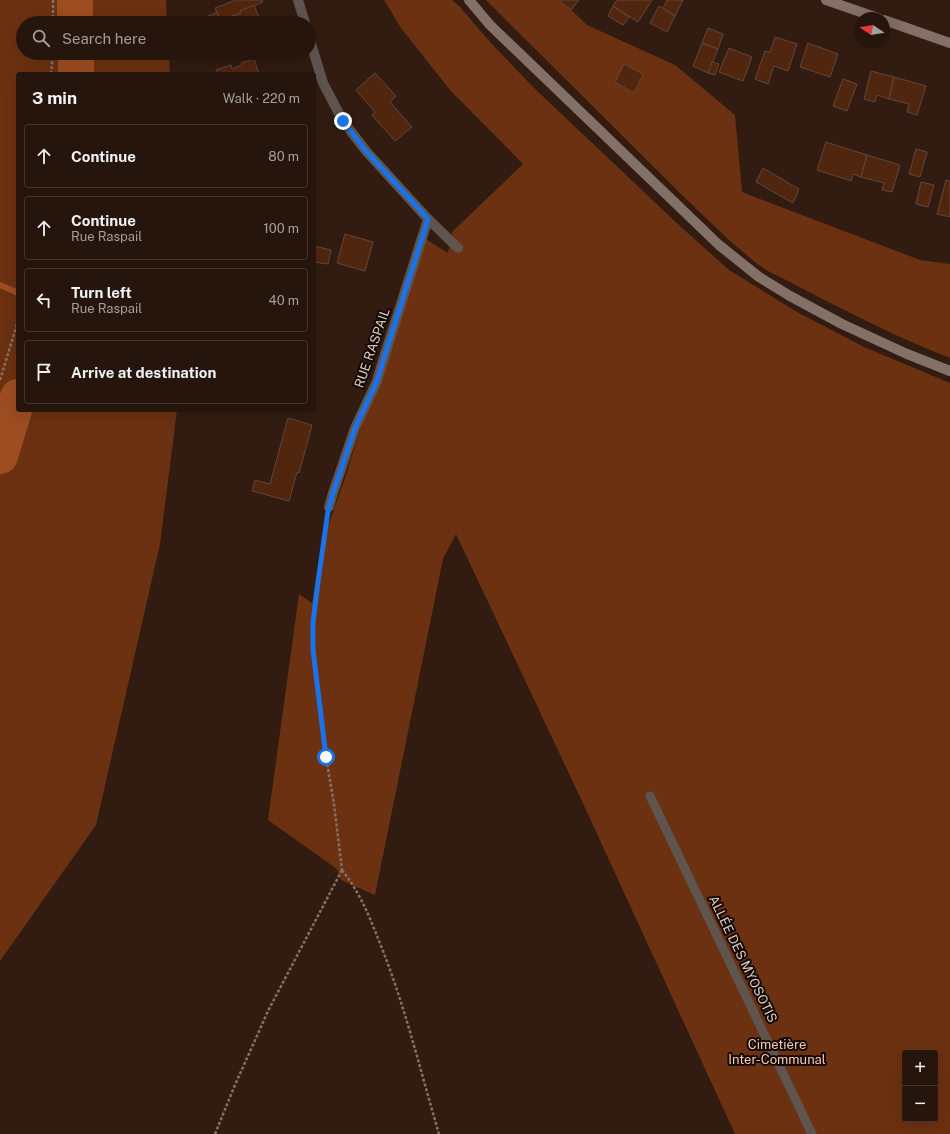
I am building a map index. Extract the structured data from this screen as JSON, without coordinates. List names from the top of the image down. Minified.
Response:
{"streets":{"street":["RUE RASPAIL"],"lane":["ALLÉE DES MYOSOTIS"]},"parks":["Cimetière Inter-Communal"],"north":"left","page":{"search":"Search here","heading":["3 min","Walk · 220 m"],"list":[["Continue","80 m"],["Continue","Rue Raspail","100 m"],["Turn left","Rue Raspail","40 m"],"Arrive at destination"],"map_buttons":["+","−"]}}
